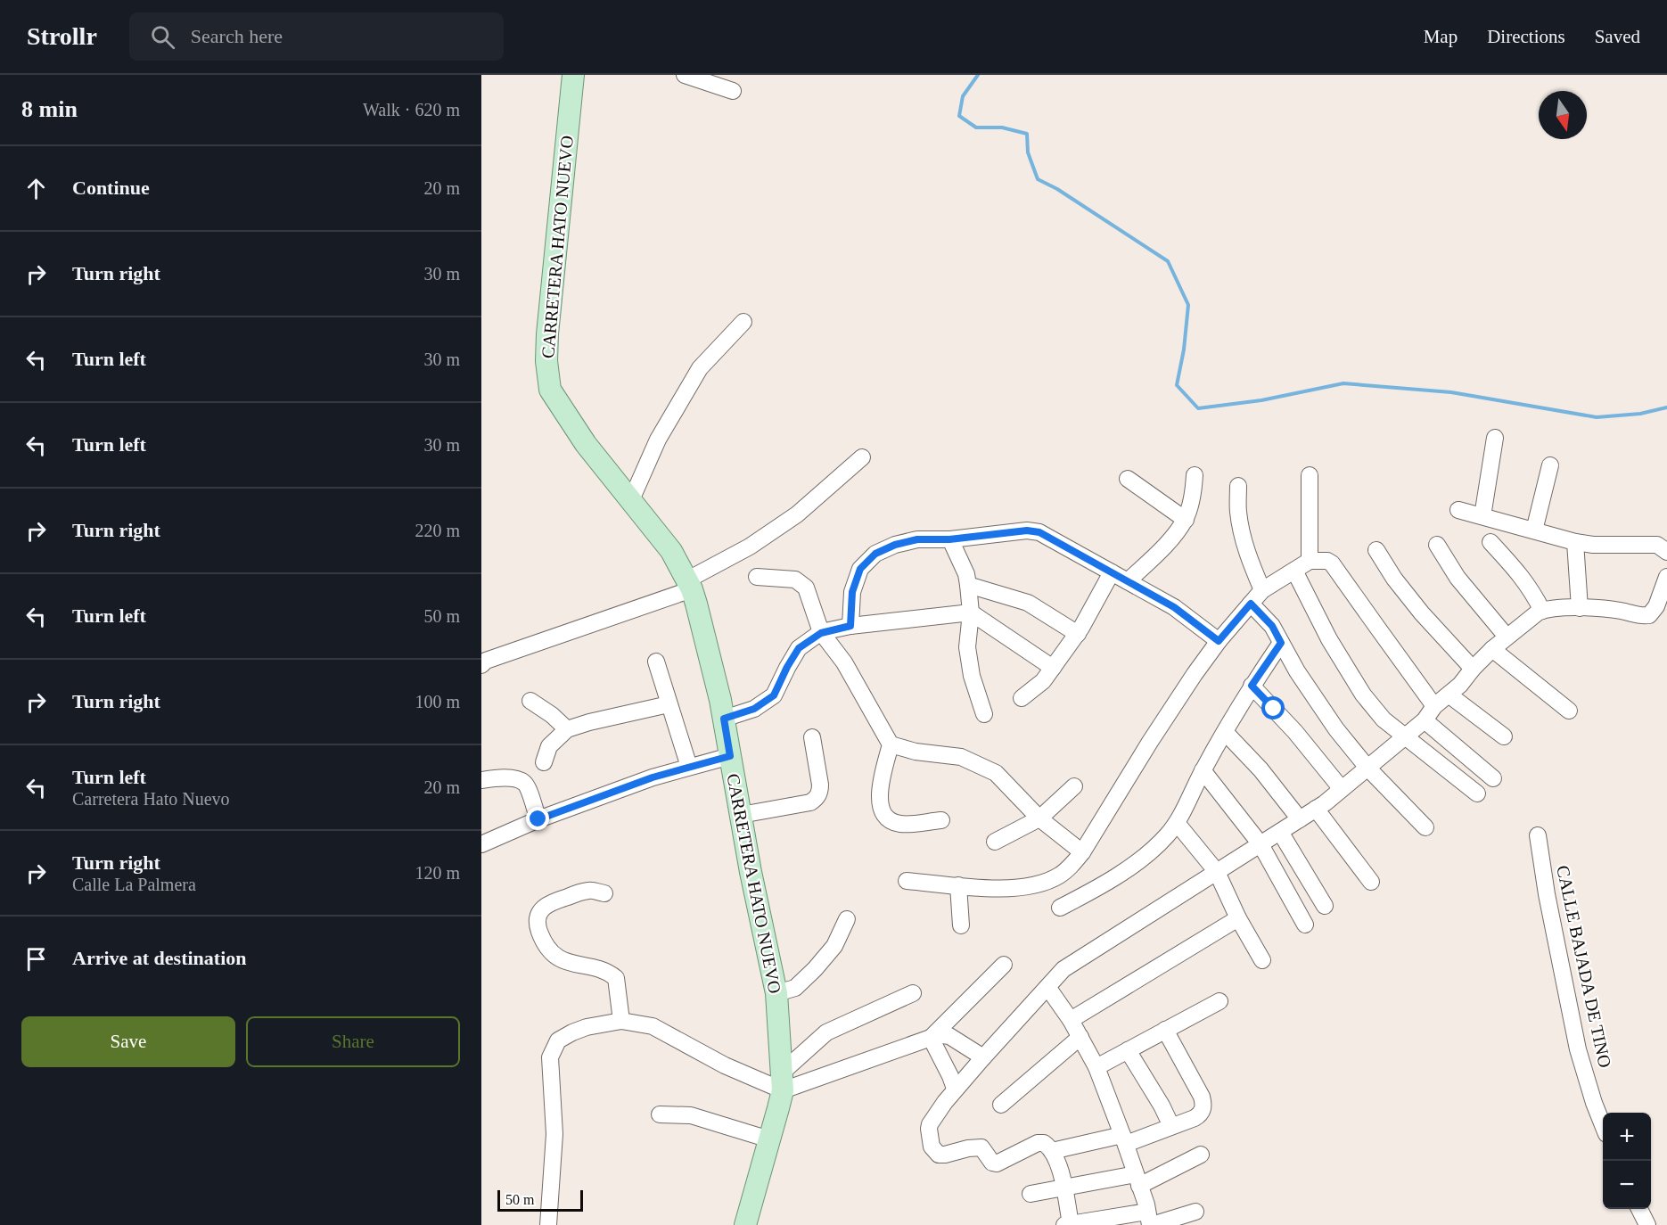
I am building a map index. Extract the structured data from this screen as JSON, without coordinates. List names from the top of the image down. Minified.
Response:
{"streets":{"main road":["CARRETERA HATO NUEVO"],"street":["CALLE BAJADA DE TINO"]},"scale_bar":"50 m","north":"bottom","page":{"header":"Strollr","search":"Search here","nav":["Map","Directions","Saved"],"heading":["8 min","Walk · 620 m"],"list":[["Continue","20 m"],["Turn right","30 m"],["Turn left","30 m"],["Turn left","30 m"],["Turn right","220 m"],["Turn left","50 m"],["Turn right","100 m"],["Turn left","Carretera Hato Nuevo","20 m"],["Turn right","Calle La Palmera","120 m"],"Arrive at destination"],"buttons":["Save","Share"],"map_buttons":["+","−"],"scale":"50 m"}}
